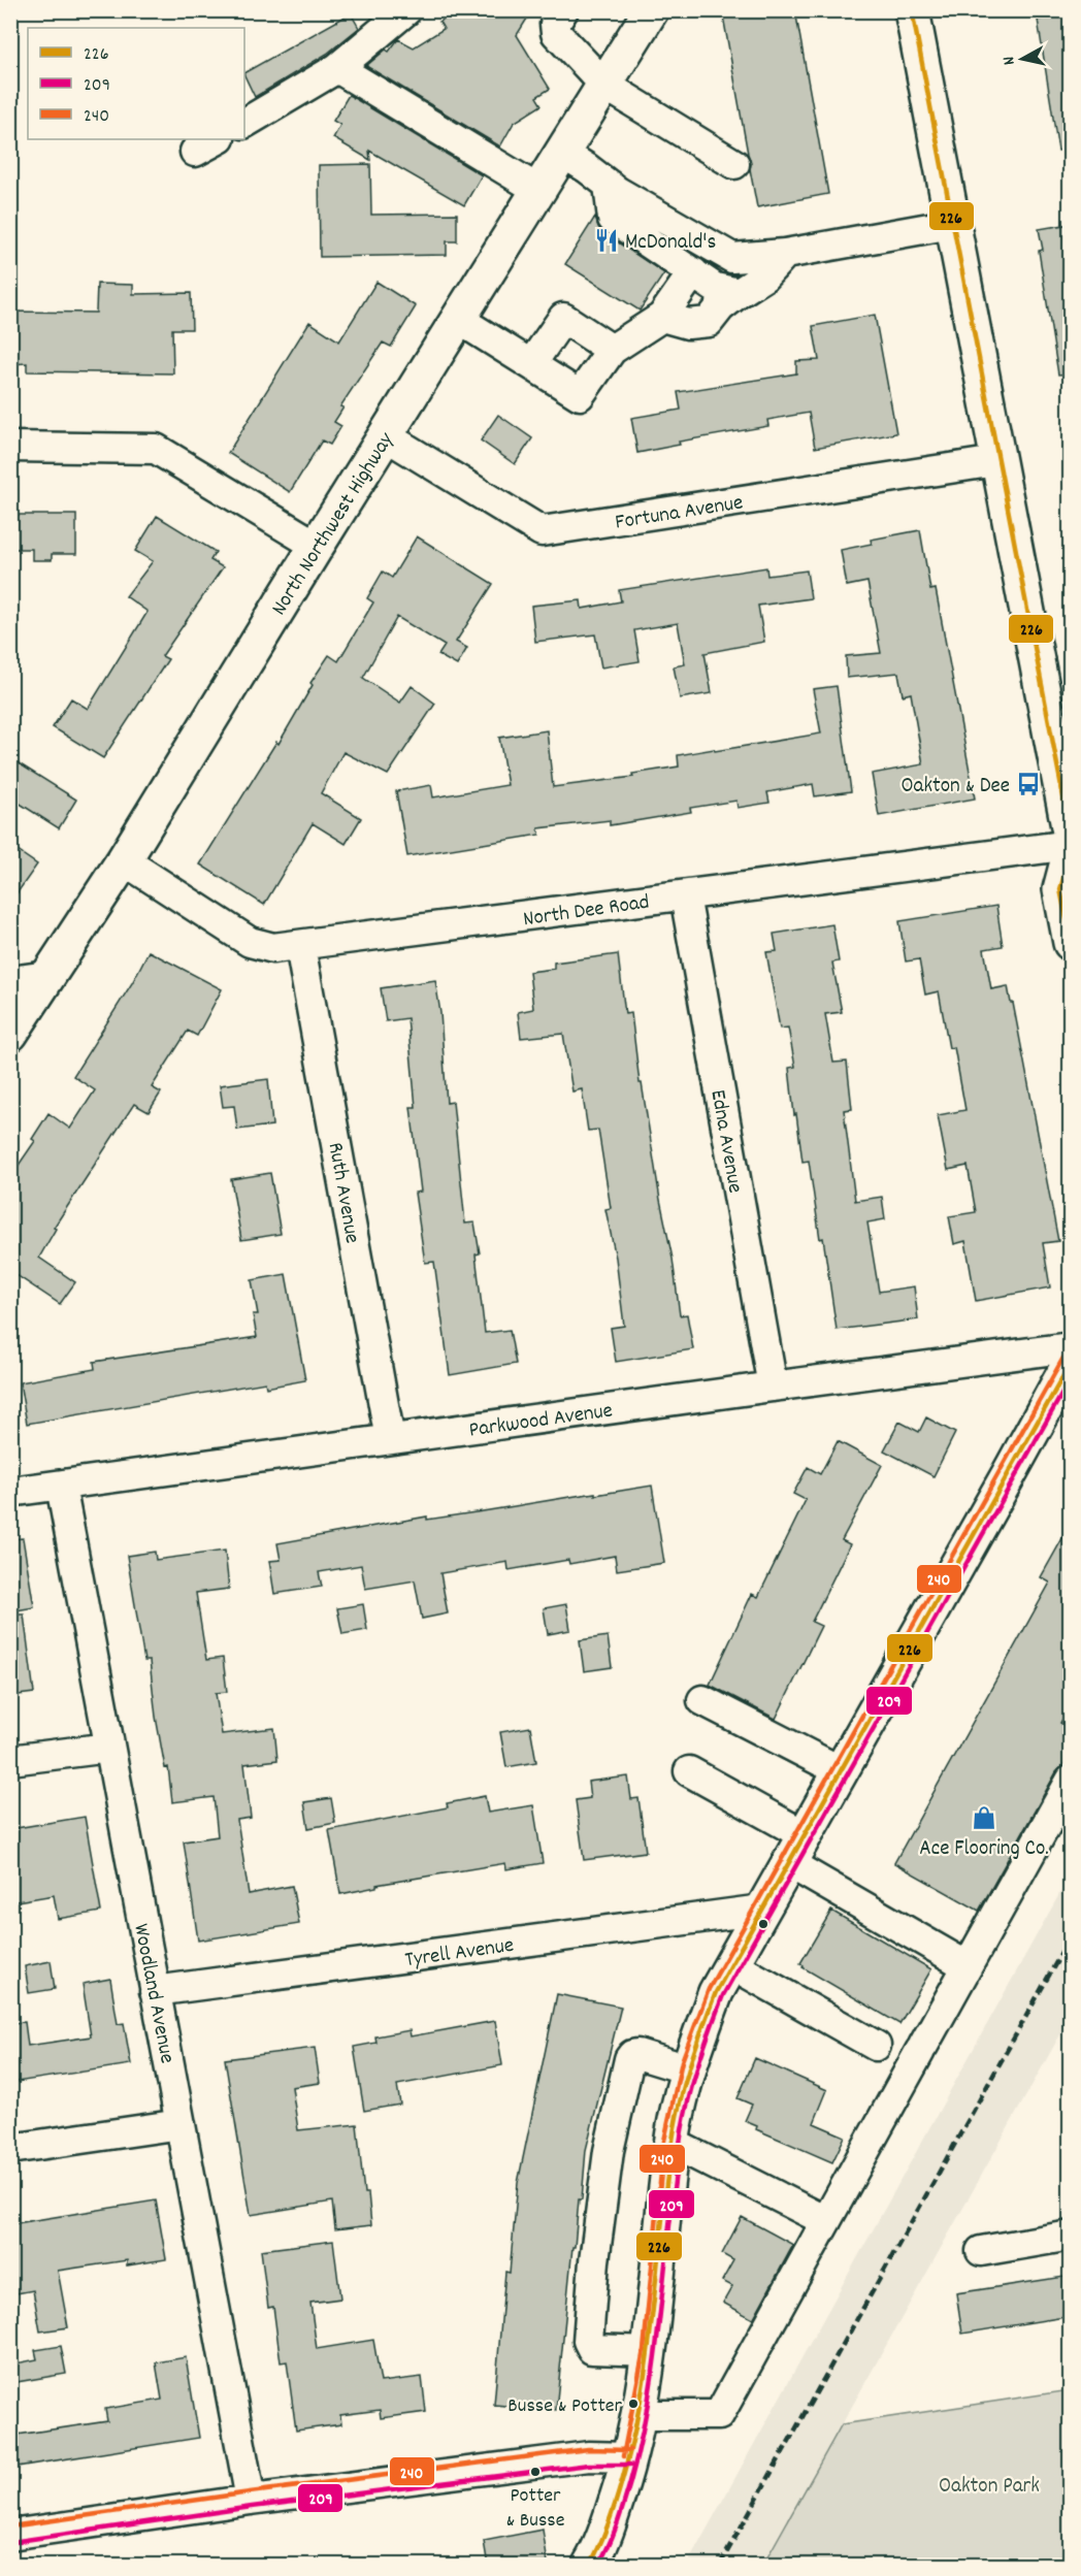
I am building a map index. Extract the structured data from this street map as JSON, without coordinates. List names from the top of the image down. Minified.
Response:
{"streets":{"main road":["North Northwest Highway"],"street":["Fortuna Avenue","North Dee Road","Edna Avenue","Ruth Avenue","Parkwood Avenue","Tyrell Avenue","Woodland Avenue"]},"crossings":[["Fortuna Avenue","North Northwest Highway"],["North Northwest Highway","North Dee Road"],["North Dee Road","Edna Avenue"],["North Dee Road","Ruth Avenue"],["Edna Avenue","Parkwood Avenue"],["Ruth Avenue","Parkwood Avenue"],["Parkwood Avenue","Woodland Avenue"],["Tyrell Avenue","Woodland Avenue"]],"parks":["Oakton Park"],"places":{"restaurant":["McDonald's"],"bus stop":["Oakton & Dee"],"shop":["Ace Flooring Co."],"other":["Busse & Potter","Potter & Busse"]},"lines":["transit line 226","transit line 240","transit line 209"],"legend":["226","209","240"],"north":"left"}
